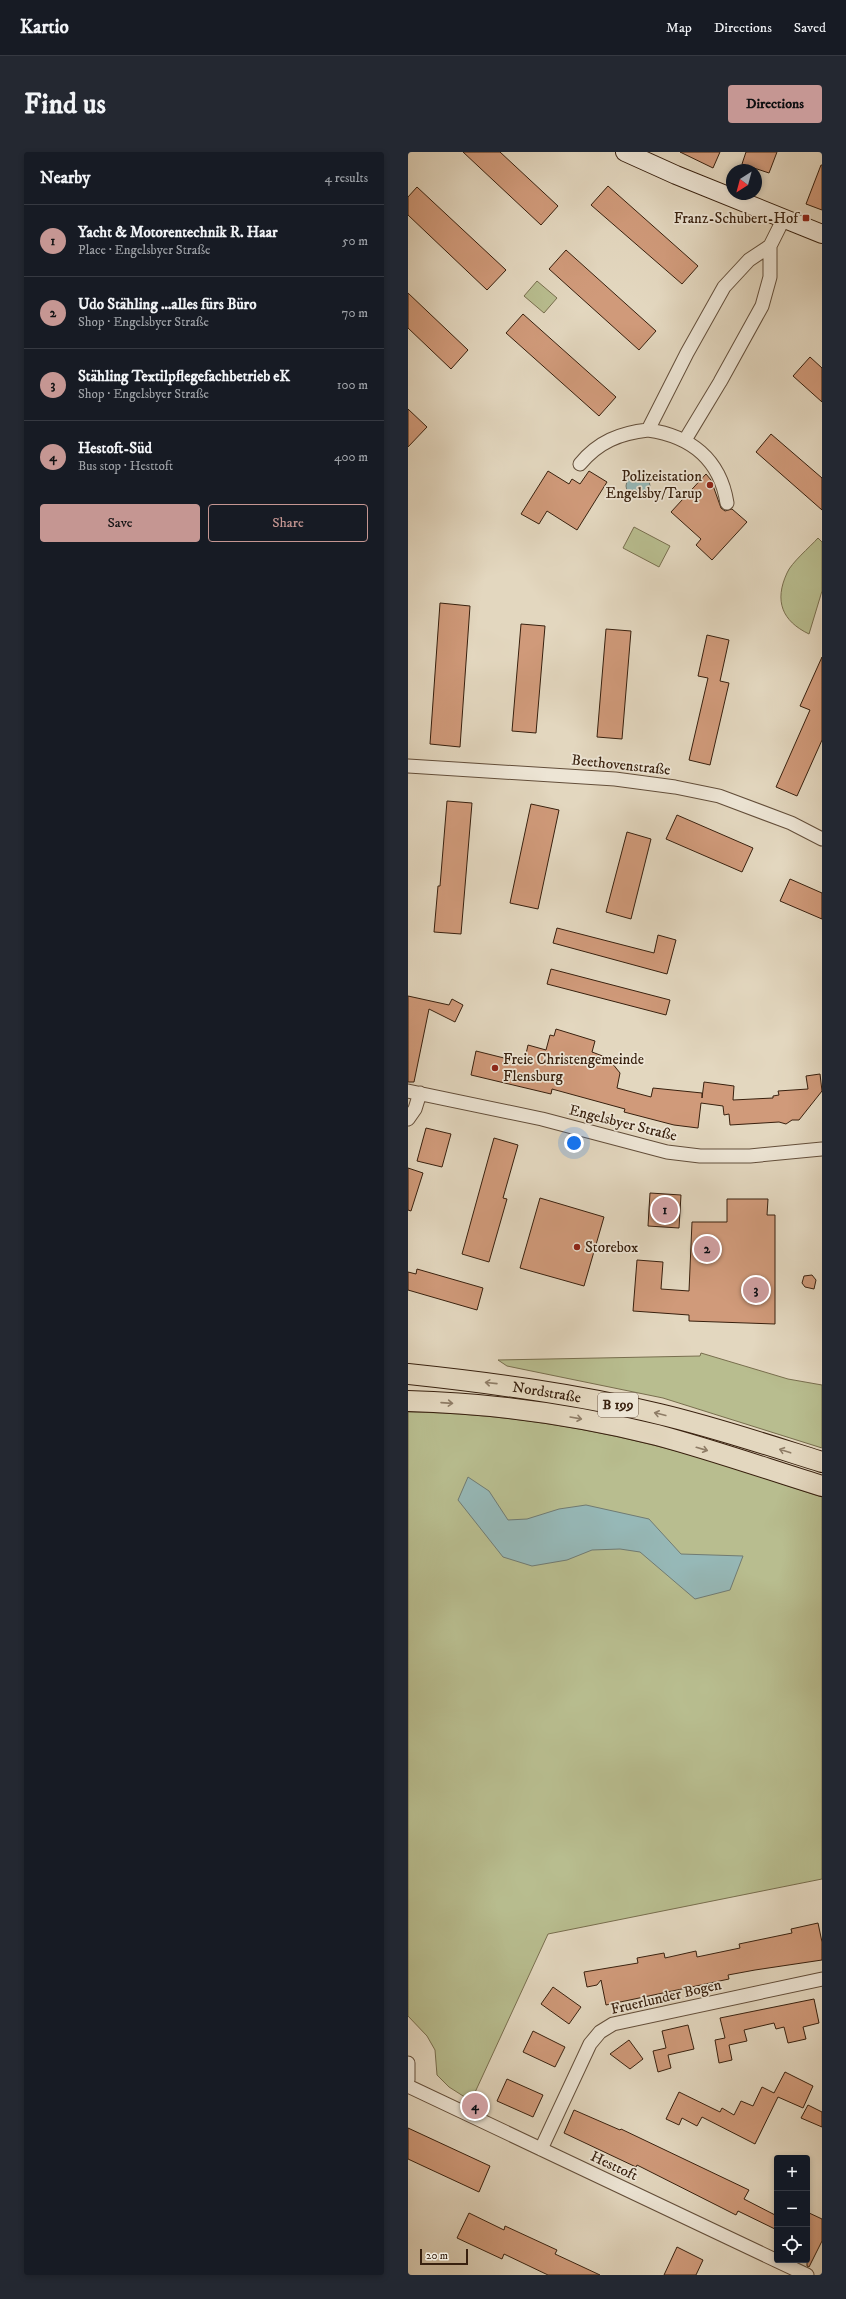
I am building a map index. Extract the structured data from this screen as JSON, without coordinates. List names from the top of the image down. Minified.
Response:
{"streets":{"main road":["Nordstraße","B 199"],"street":["Beethovenstraße","Engelsbyer Straße","Fruerlunder Bogen","Hesttoft"]},"crossings":[["Fruerlunder Bogen","Hesttoft"]],"places":{"transit":["Franz-Schubert-Hof"],"other":["Polizeistation Engelsby/Tarup","Freie Christengemeinde Flensburg","Storebox"]},"scale_bar":"20 m","north":"bottom left","page":{"header":"Kartio","nav":["Map","Directions","Saved"],"buttons":["Directions",["Save","Share"]],"title":"Find us","heading":["Nearby","4 results"],"list":[{"mark":"1","name":"Yacht & Motorentechnik R. Haar","note":"Place · Engelsbyer Straße","value":"50 m"},{"mark":"2","name":"Udo Stähling …alles fürs Büro","note":"Shop · Engelsbyer Straße","value":"70 m"},{"mark":"3","name":"Stähling Textilpflegefachbetrieb eK","note":"Shop · Engelsbyer Straße","value":"100 m"},{"mark":"4","name":"Hestoft-Süd","note":"Bus stop · Hesttoft","value":"400 m"}],"pins":["1","2","3","4"],"map_buttons":["+","−"],"scale":"20 m"}}
